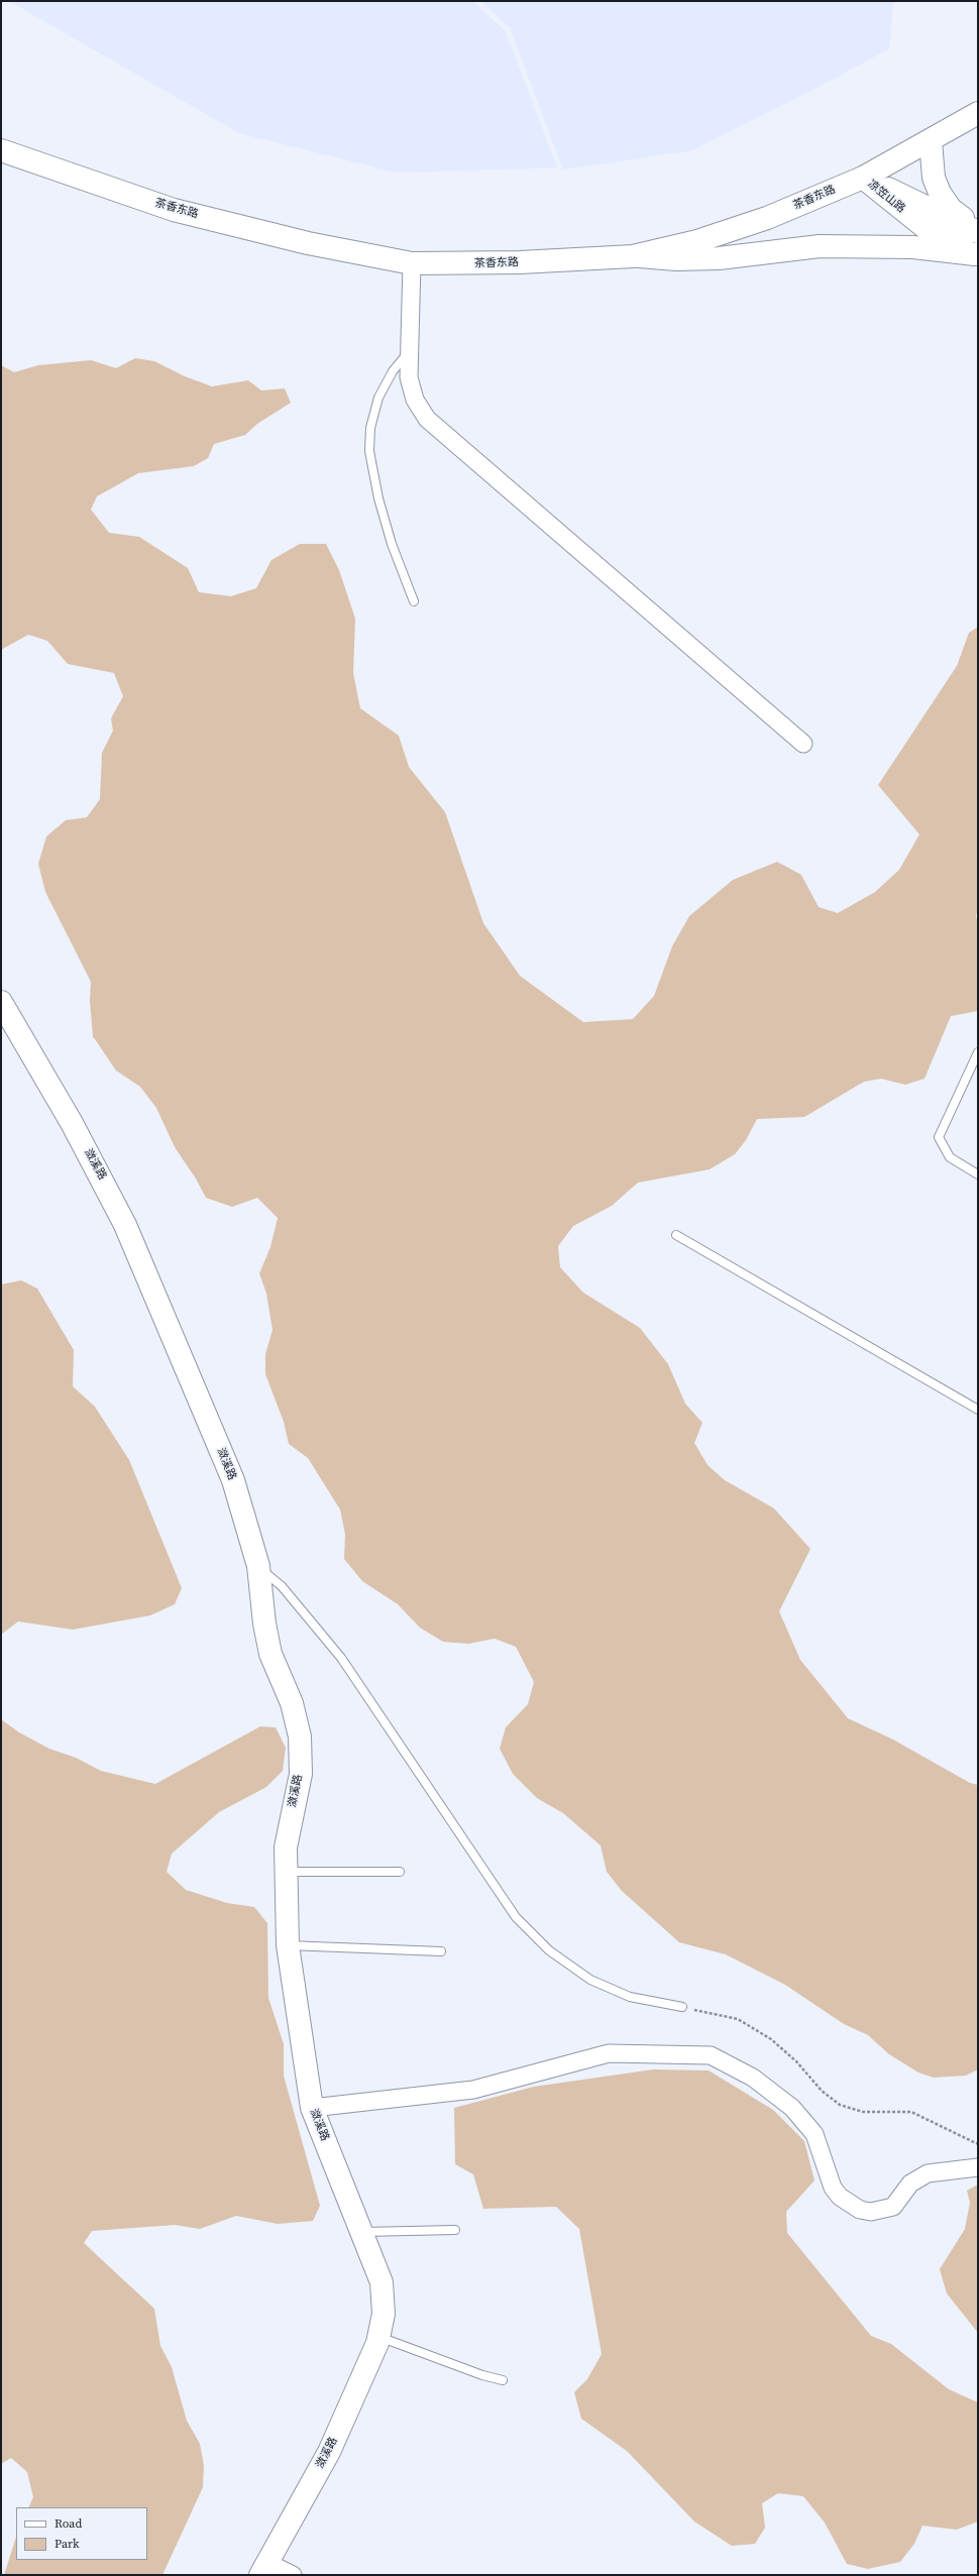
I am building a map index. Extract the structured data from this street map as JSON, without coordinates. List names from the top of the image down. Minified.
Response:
{"streets":{"main road":["凉笠山路","茶香东路","潋溪路"]},"crossings":[["凉笠山路","茶香东路"]],"legend":["Road","Park"]}
